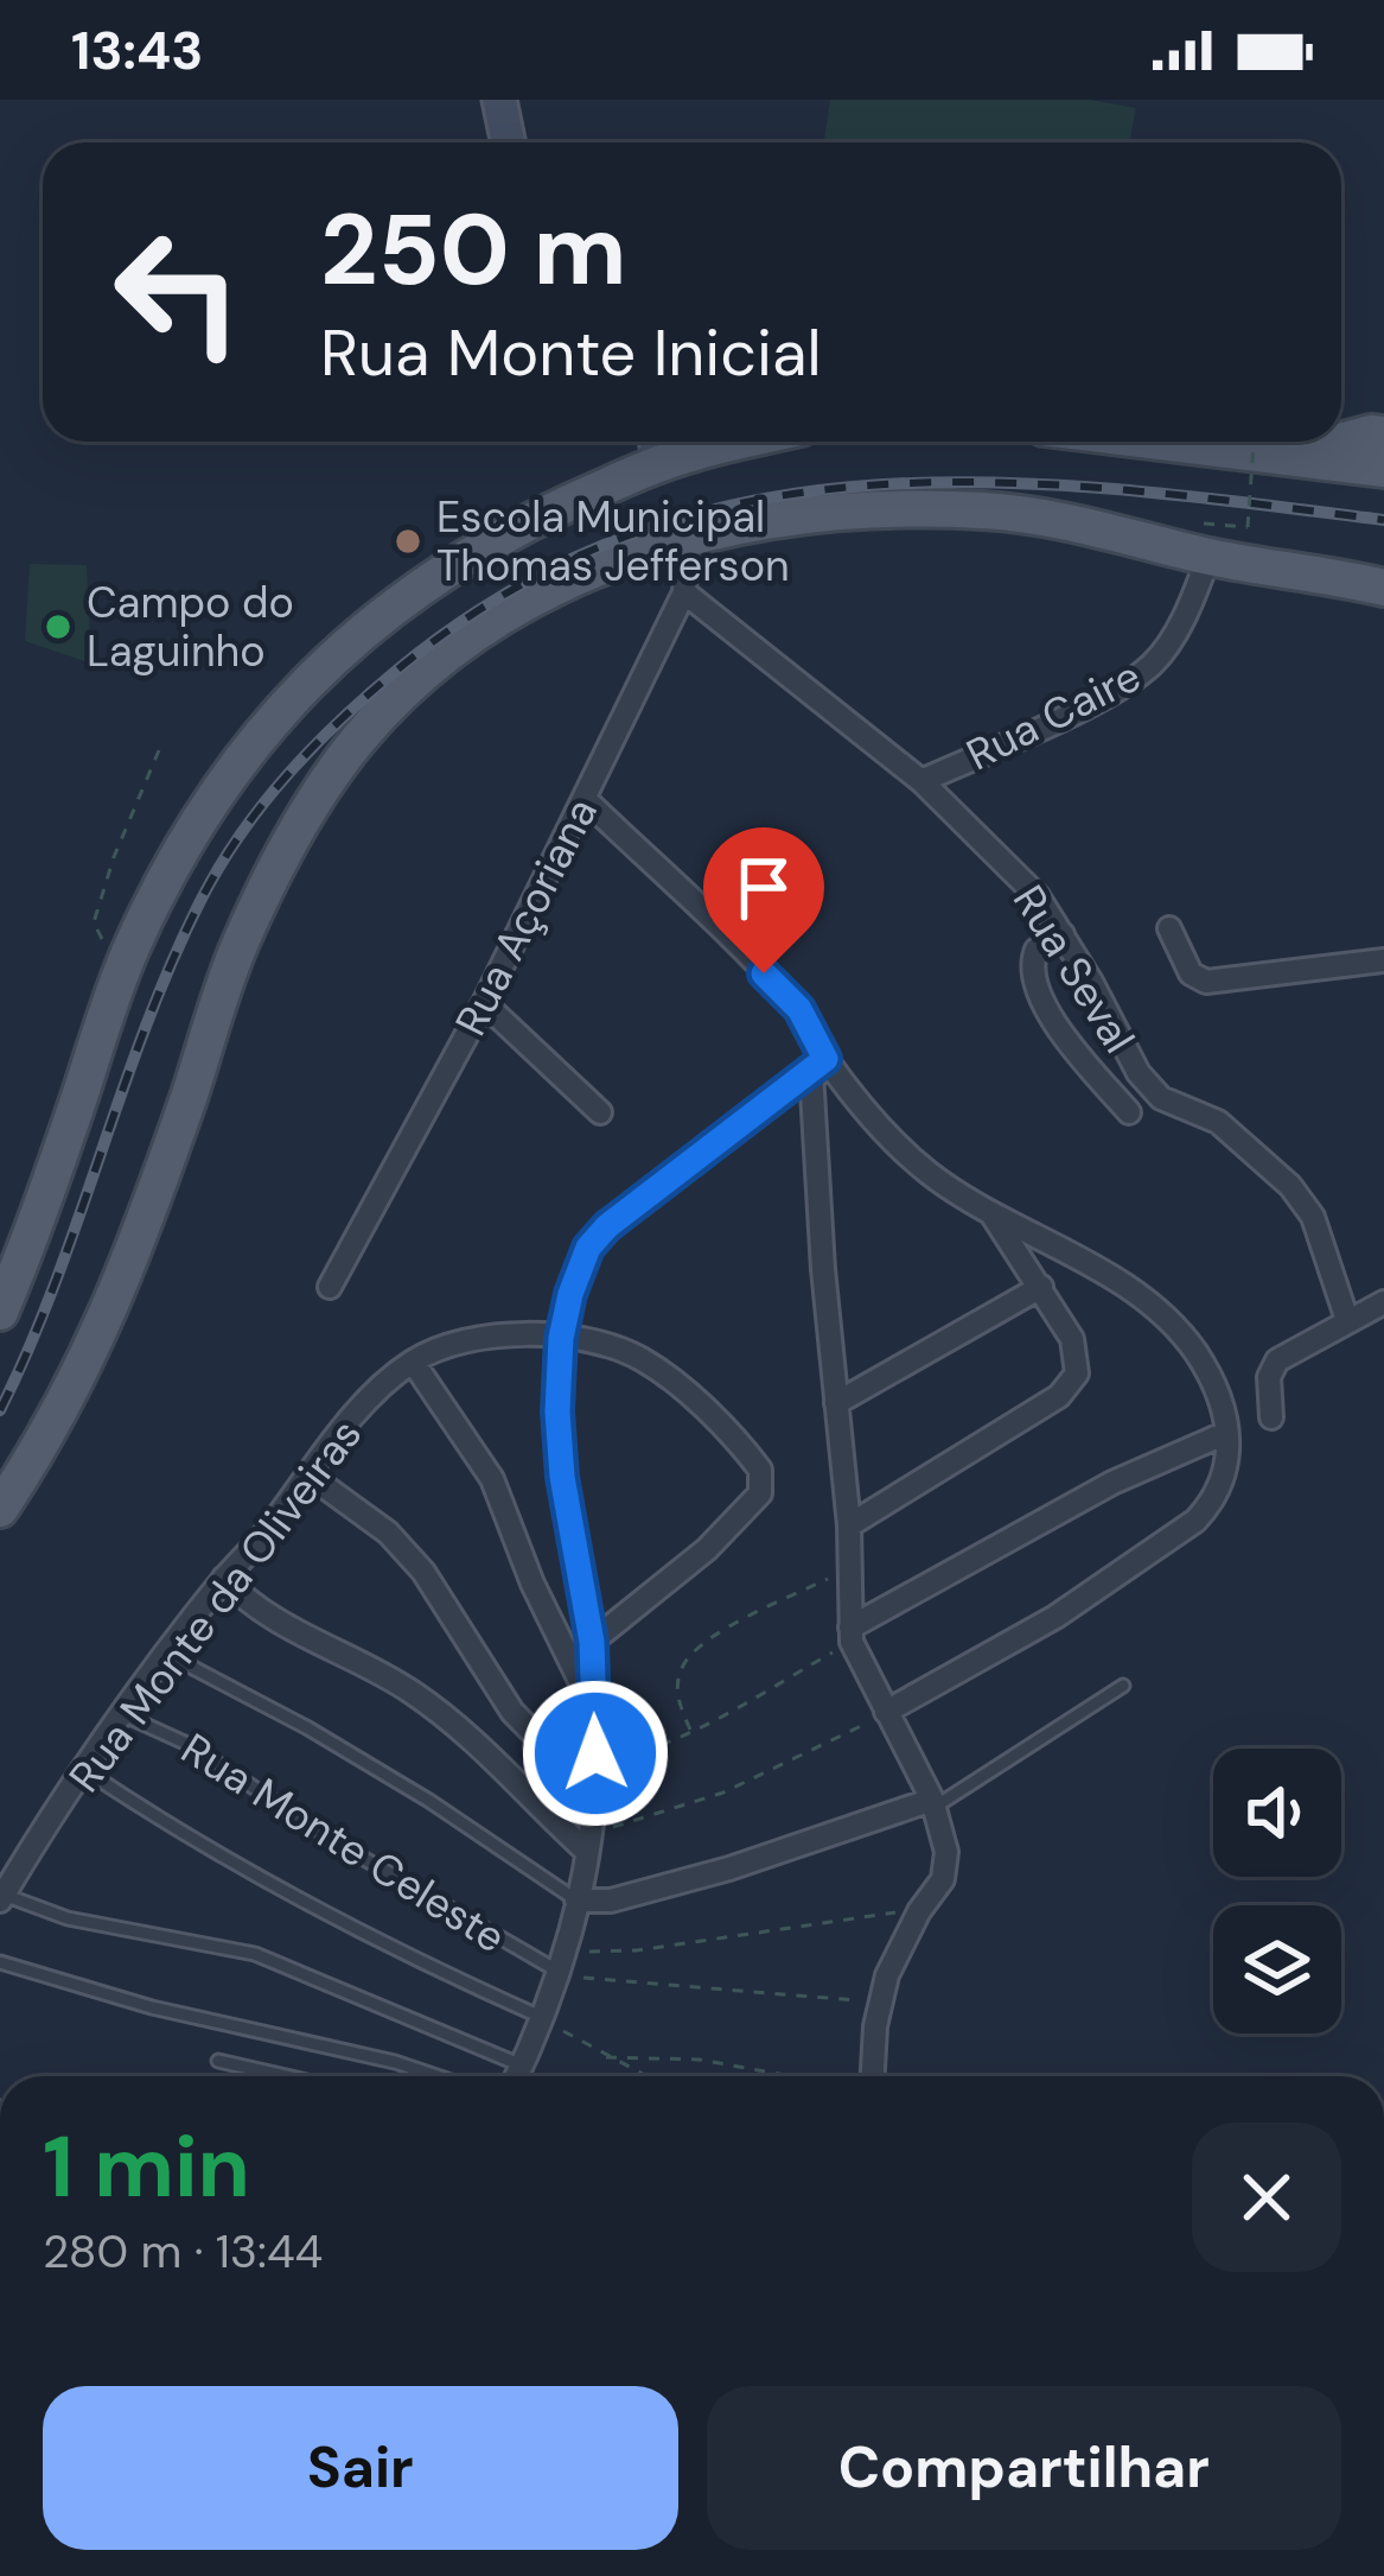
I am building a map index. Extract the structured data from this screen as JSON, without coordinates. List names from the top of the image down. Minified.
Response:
{"streets":{"street":["Rua Caire","Rua Açoriana","Rua Seval","Rua Monte da Oliveiras"],"lane":["Rua Monte Celeste"]},"crossings":[["Rua Caire","Rua Seval"],["Rua Açoriana","Rua Seval"],["Rua Monte da Oliveiras","Rua Monte Celeste"]],"places":["Escola Municipal Thomas Jefferson","Campo do Laguinho"],"page":{"status":"13:43","turn":["250 m","Rua Monte Inicial"],"heading":["1 min","280 m · 13:44"],"buttons":["Sair","Compartilhar"]}}
